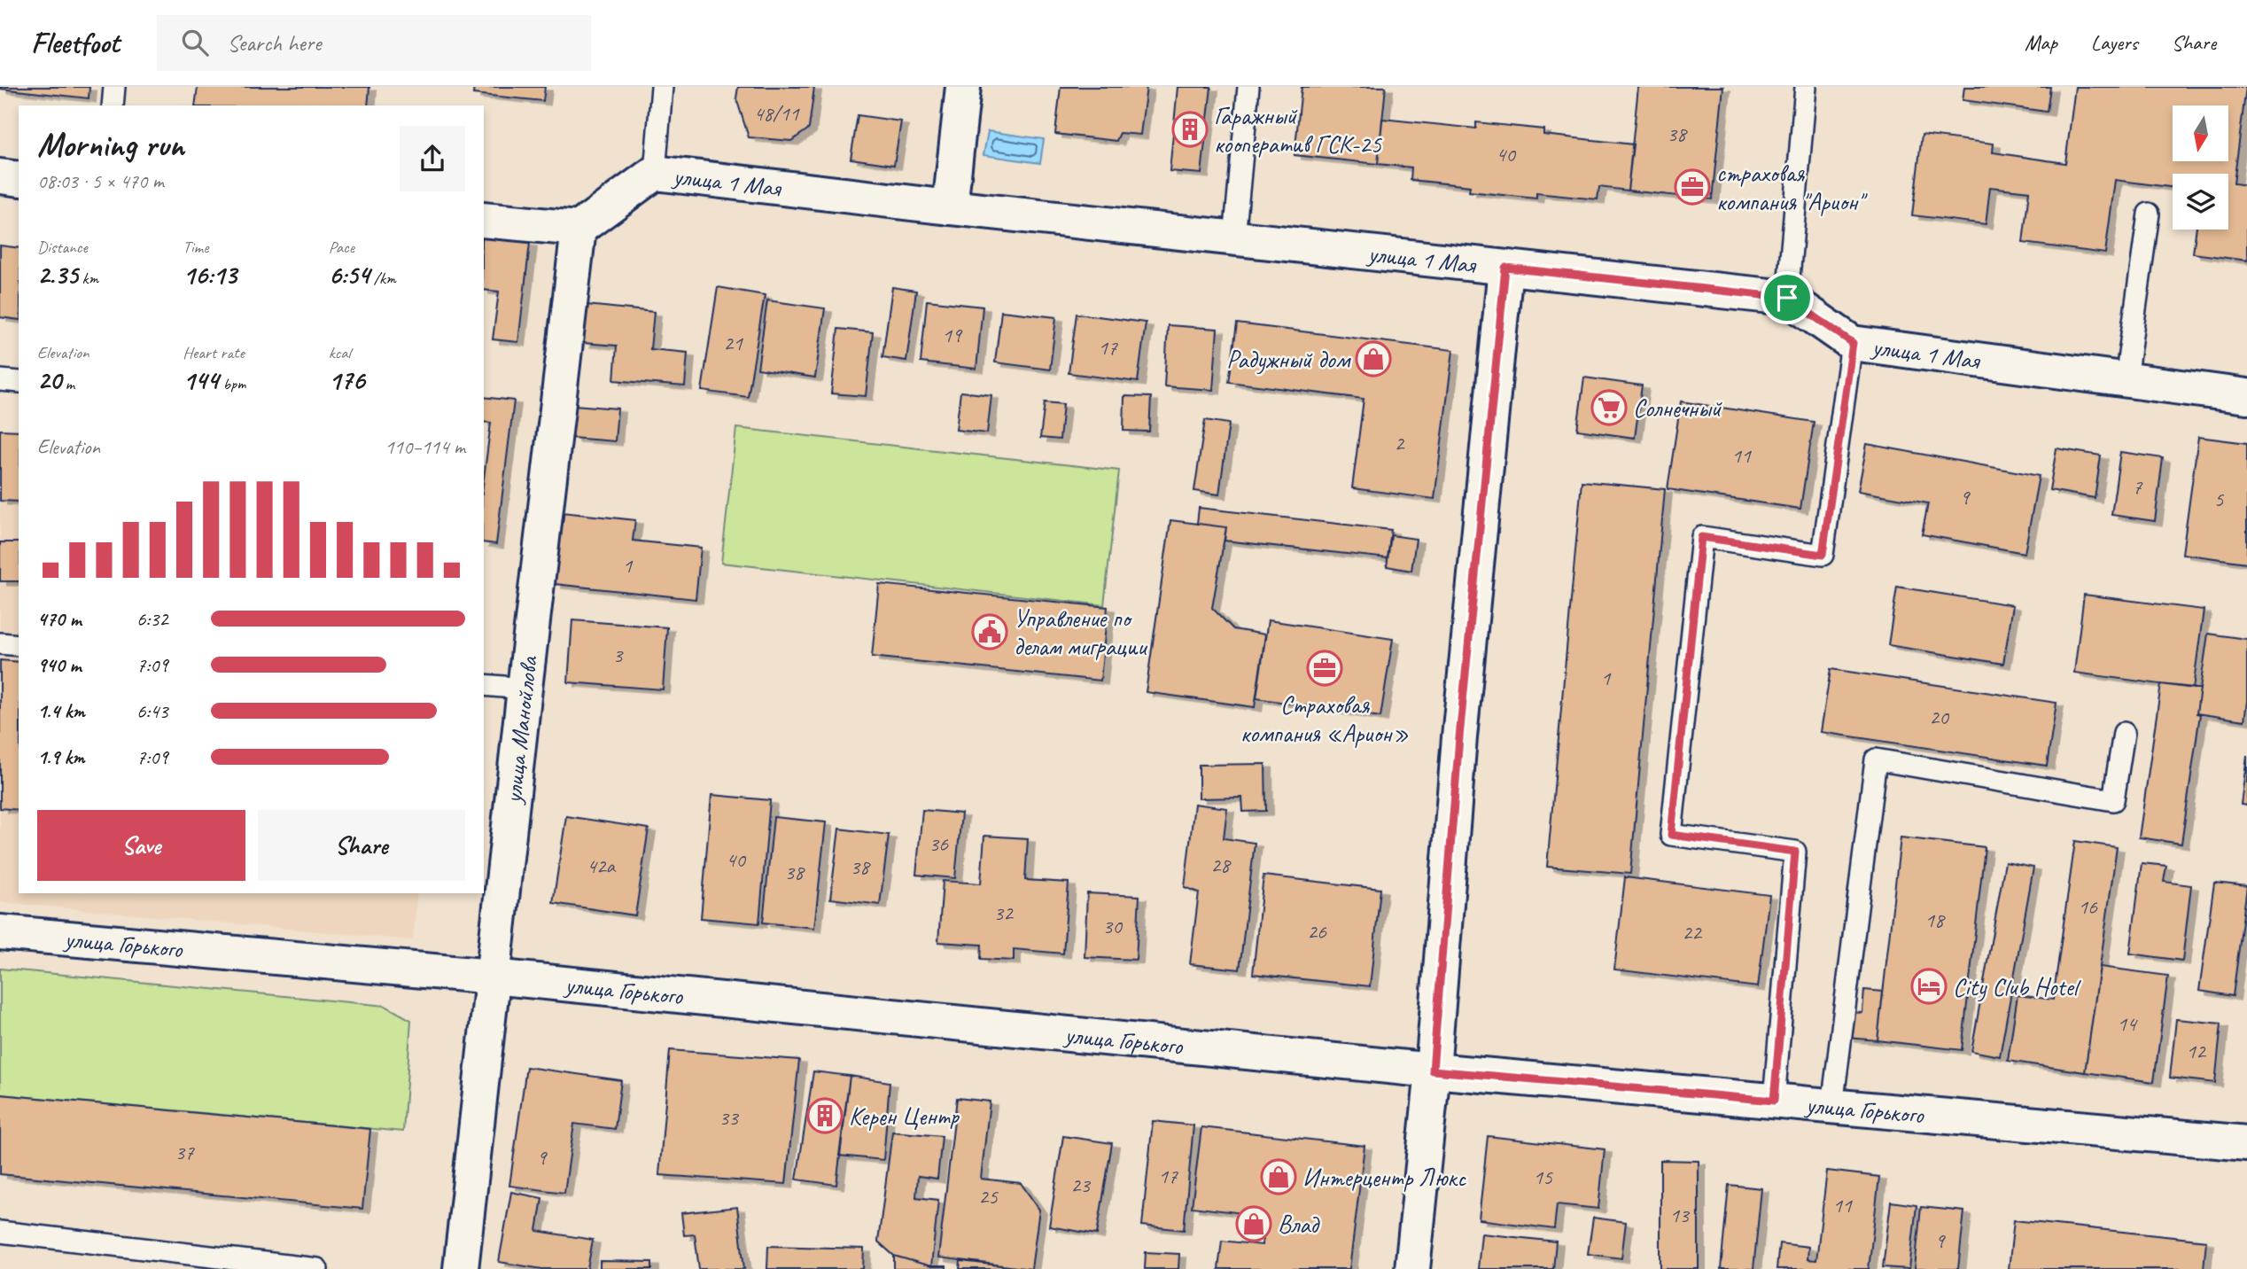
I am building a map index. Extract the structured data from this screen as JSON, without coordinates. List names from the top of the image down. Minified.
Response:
{"streets":{"street":["улица 1 Мая","улица Манойлова","улица Горького"]},"crossings":[["улица 1 Мая","улица Манойлова"],["улица Манойлова","улица Горького"]],"places":{"building":["Гаражный кооператив ГСК-25","Керен Центр"],"office":["страховая компания \"Арион\"","Страховая компания «Арион»"],"shop":["Радужный дом","Интерцентр Люкс","Влад"],"supermarket":["Солнечный"],"public building":["Управление по делам миграции"],"hotel":["City Club Hotel"]},"house_numbers":["48/11","38","40","19","21","17","2","11","7","9","5","1","3","1","20","36","40","28","42а","38","38","16","32","18","30","26","22","14","12","33","37","9","17","15","23","25","11","13","9"],"north":"bottom","page":{"header":"Fleetfoot","search":"Search here","nav":["Map","Layers","Share"],"heading":["Morning run","08:03 · 5 × 470 m"],"stats":[["Distance","2.35 km"],["Time","16:13"],["Pace","6:54 /km"],["Elevation","20 m"],["Heart rate","144 bpm"],["kcal","176"]],"chart":["Elevation","110–114 m"],"list":[{"name":"470 m","note":"6:32"},{"name":"940 m","note":"7:09"},{"name":"1.4 km","note":"6:43"},{"name":"1.9 km","note":"7:09"}],"buttons":["Save","Share"]}}
